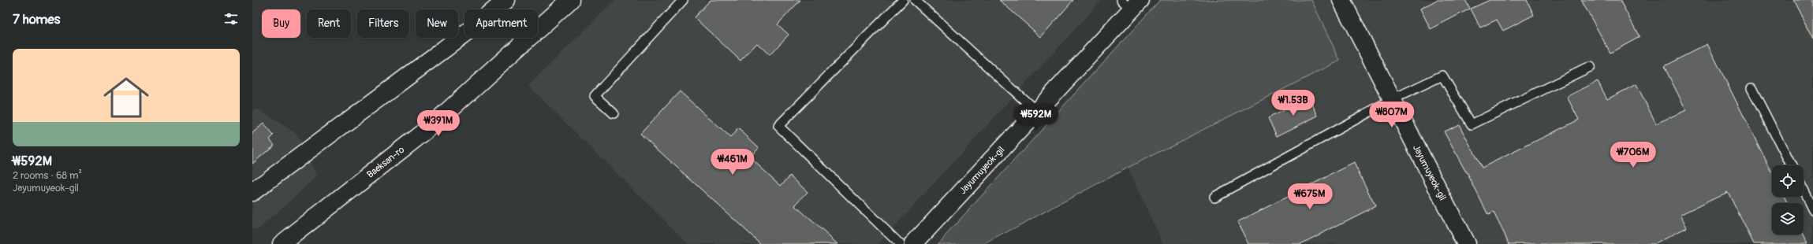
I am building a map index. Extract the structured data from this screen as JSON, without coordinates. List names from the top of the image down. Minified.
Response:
{"streets":{"street":["Baeksan-ro","Jayumuyeok-gil"]},"page":{"heading":"7 homes","chip":["Buy","Rent","Filters","New","Apartment"],"list":[{"name":"₩592M","note":"2 rooms · 68 m² · Jayumuyeok-gil"}],"price":["₩1.53B","₩807M","₩592M","₩391M","₩706M","₩461M","₩675M"]}}
